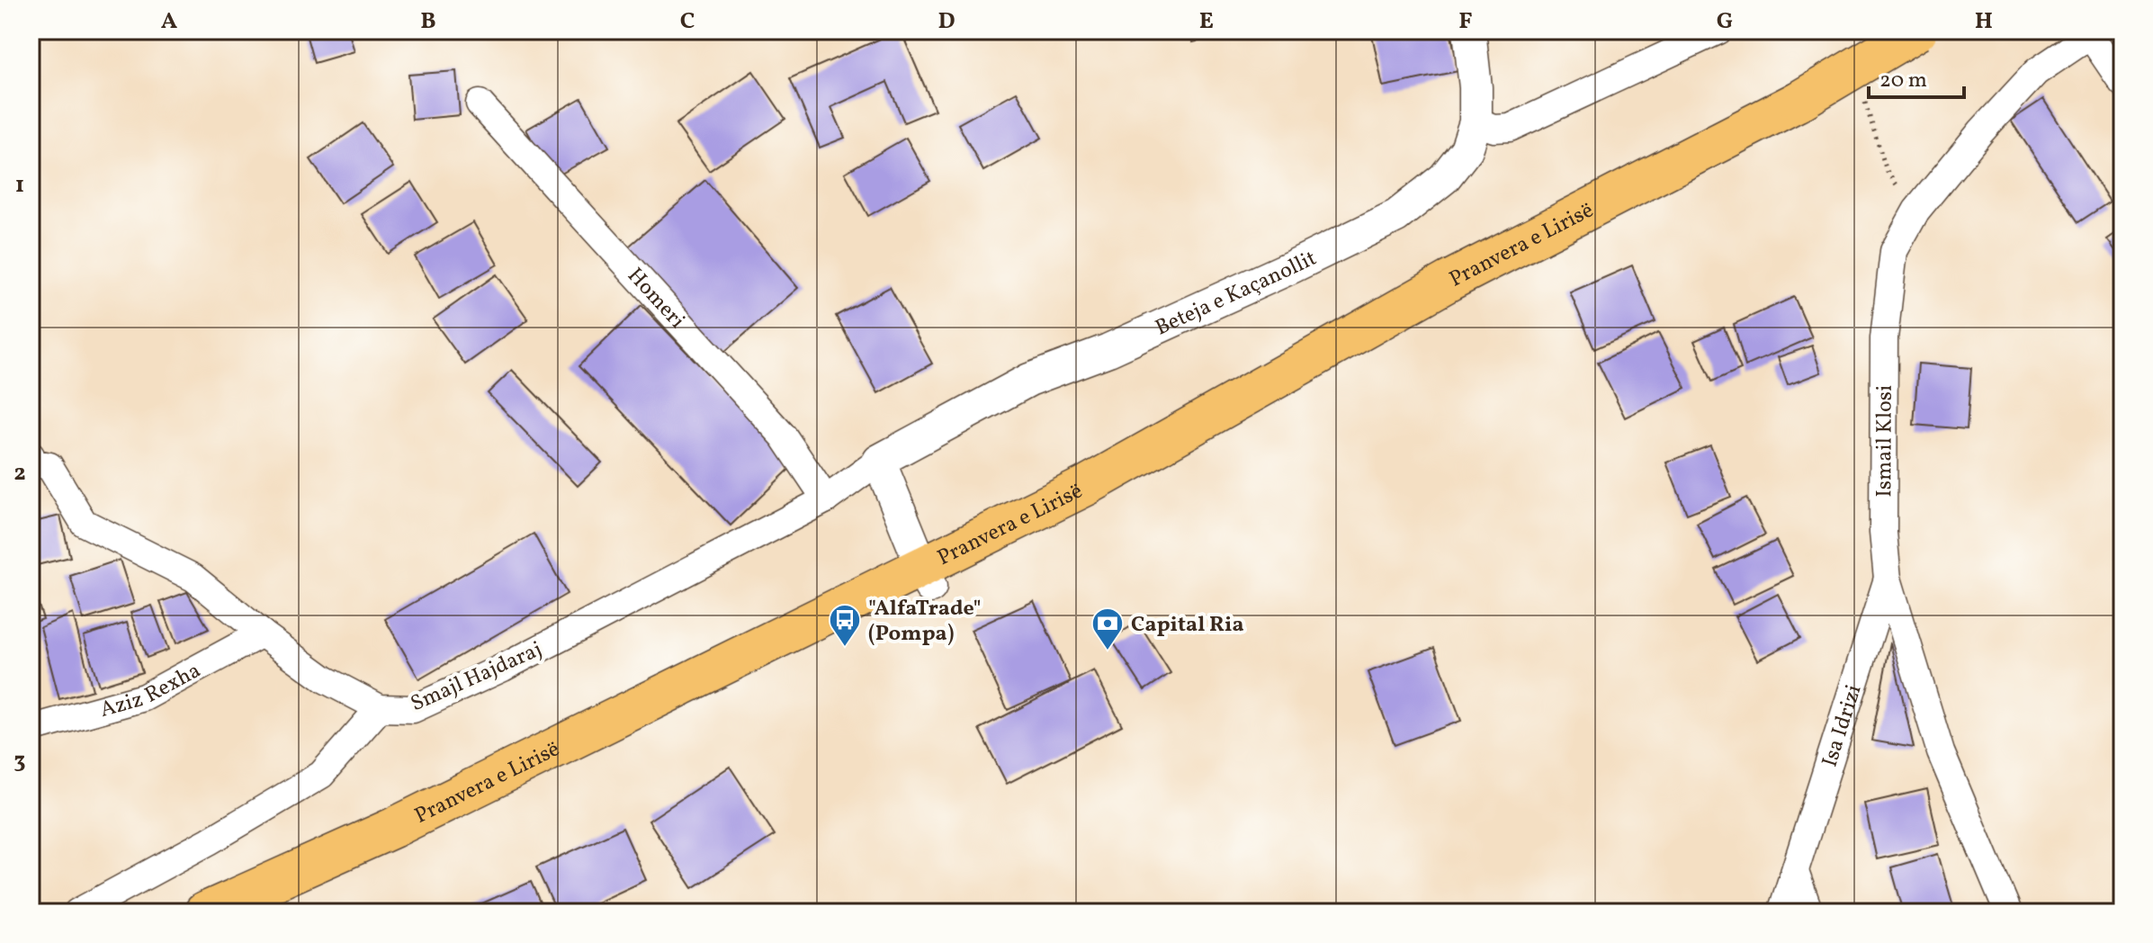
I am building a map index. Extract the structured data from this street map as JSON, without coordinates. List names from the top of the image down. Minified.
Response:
{"streets":{"main road":["Pranvera e Lirisë"],"street":["Beteja e Kaçanollit","Homeri","Ismail Klosi","Smajl Hajdaraj","Aziz Rexha","Isa Idrizi"]},"crossings":[["Beteja e Kaçanollit","Smajl Hajdaraj"],["Homeri","Smajl Hajdaraj"],["Ismail Klosi","Isa Idrizi"],["Smajl Hajdaraj","Aziz Rexha"]],"places":{"bus stop":["\"AlfaTrade\" (Pompa)"],"bank":["Capital Ria"]},"scale_bar":"20 m","grid":{"columns":["A","B","C","D","E","F","G","H"],"rows":["1","2","3"]}}
